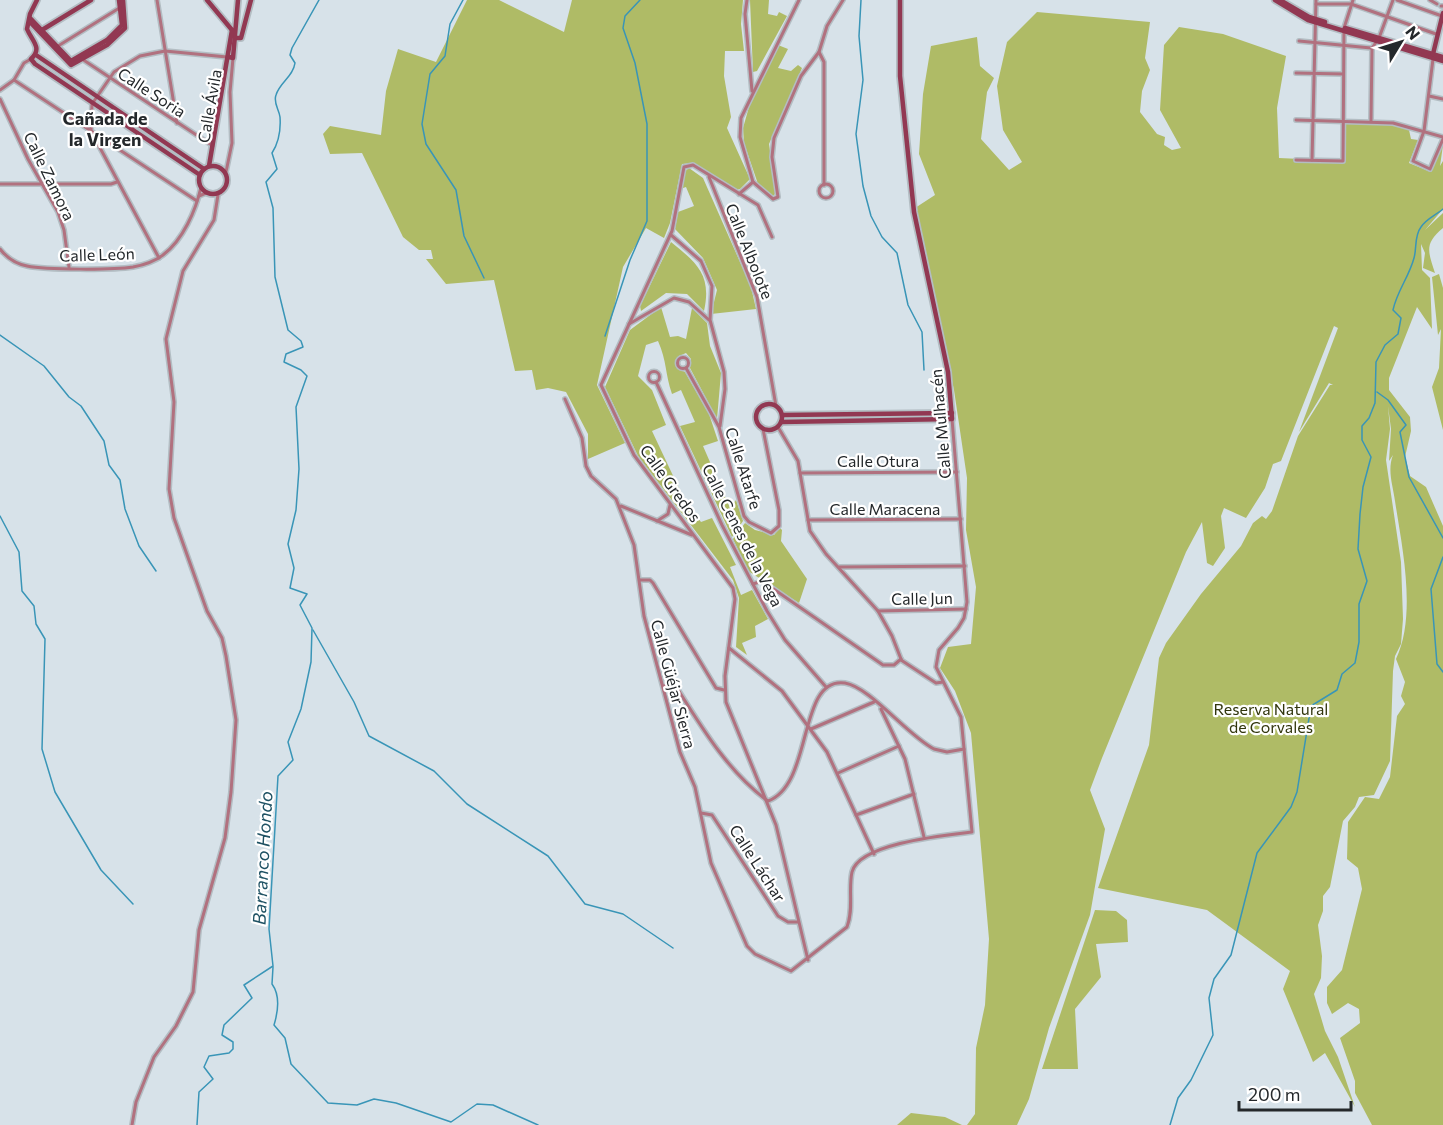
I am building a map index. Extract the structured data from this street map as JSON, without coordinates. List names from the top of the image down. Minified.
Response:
{"streets":{"street":["Calle Soria","Calle Ávila","Calle Zamora","Calle Albolote","Calle León","Calle Mulhacén","Calle Otura","Calle Atarfe","Calle Gredos","Calle Maracena","Calle Cenes de la Vega","Calle Jun","Calle Güéjar Sierra","Calle Láchar"]},"crossings":[["Calle Soria","Calle Ávila"],["Calle Ávila","Calle León"],["Calle Zamora","Calle León"],["Calle Albolote","Calle Atarfe"],["Calle Albolote","Calle Gredos"],["Calle Mulhacén","Calle Otura"],["Calle Mulhacén","Calle Maracena"],["Calle Mulhacén","Calle Jun"],["Calle Gredos","Calle Güéjar Sierra"],["Calle Gredos","Calle Láchar"],["Calle Güéjar Sierra","Calle Láchar"]],"districts":["Cañada de la Virgen"],"water":["Barranco Hondo"],"parks":["Reserva Natural de Corvales"],"scale_bar":"200 m","north":"top right"}
